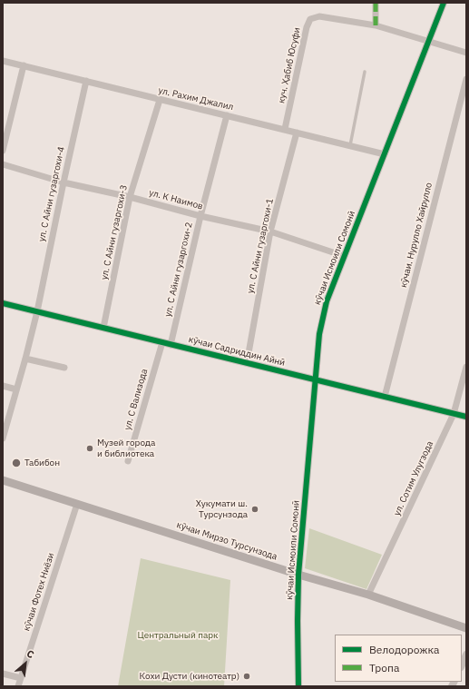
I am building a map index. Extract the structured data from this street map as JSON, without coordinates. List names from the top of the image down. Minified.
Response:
{"streets":{"main road":["кӯчаи Мирзо Турсунзода"],"street":["куч. Ҳабиб Юсуфи","ул. Рахим Джалил","ул. С Айни гузаргохи-4","ул. К Наимов","ул. С Айни гузаргохи-3","кӯчаи. Нурулло Хайрулло","ул. С Айни гузаргохи-1","кӯчаи Исмоили Сомонӣ","ул. С Айни гузаргохи-2","кӯчаи Садриддин Айнӣ","ул. С Вализода","ул. Сотим Улугзода","кӯчаи Фотех Ниёзи"]},"crossings":[["куч. Ҳабиб Юсуфи","ул. Рахим Джалил"],["куч. Ҳабиб Юсуфи","кӯчаи Исмоили Сомонӣ"],["ул. Рахим Джалил","ул. С Айни гузаргохи-4"],["ул. Рахим Джалил","ул. С Айни гузаргохи-3"],["ул. Рахим Джалил","ул. С Айни гузаргохи-1"],["ул. Рахим Джалил","кӯчаи Исмоили Сомонӣ"],["ул. Рахим Джалил","ул. С Айни гузаргохи-2"],["ул. С Айни гузаргохи-4","ул. К Наимов"],["ул. С Айни гузаргохи-4","кӯчаи Садриддин Айнӣ"],["ул. К Наимов","ул. С Айни гузаргохи-3"],["ул. К Наимов","ул. С Айни гузаргохи-1"],["ул. К Наимов","кӯчаи Исмоили Сомонӣ"],["ул. К Наимов","ул. С Айни гузаргохи-2"],["ул. С Айни гузаргохи-3","кӯчаи Садриддин Айнӣ"],["кӯчаи. Нурулло Хайрулло","кӯчаи Садриддин Айнӣ"],["ул. С Айни гузаргохи-1","кӯчаи Садриддин Айнӣ"],["кӯчаи Исмоили Сомонӣ","кӯчаи Садриддин Айнӣ"],["кӯчаи Исмоили Сомонӣ","кӯчаи Мирзо Турсунзода"],["ул. С Айни гузаргохи-2","кӯчаи Садриддин Айнӣ"],["кӯчаи Садриддин Айнӣ","ул. С Вализода"],["кӯчаи Садриддин Айнӣ","ул. Сотим Улугзода"],["ул. Сотим Улугзода","кӯчаи Мирзо Турсунзода"],["кӯчаи Мирзо Турсунзода","кӯчаи Фотех Ниёзи"]],"parks":["Центральный парк"],"places":["Музей города и библиотека","Табибон","Хукумати ш. Турсунзода","Кохи Дусти (кинотеатр)"],"legend":["Велодорожка","Тропа"],"north":"top right"}
